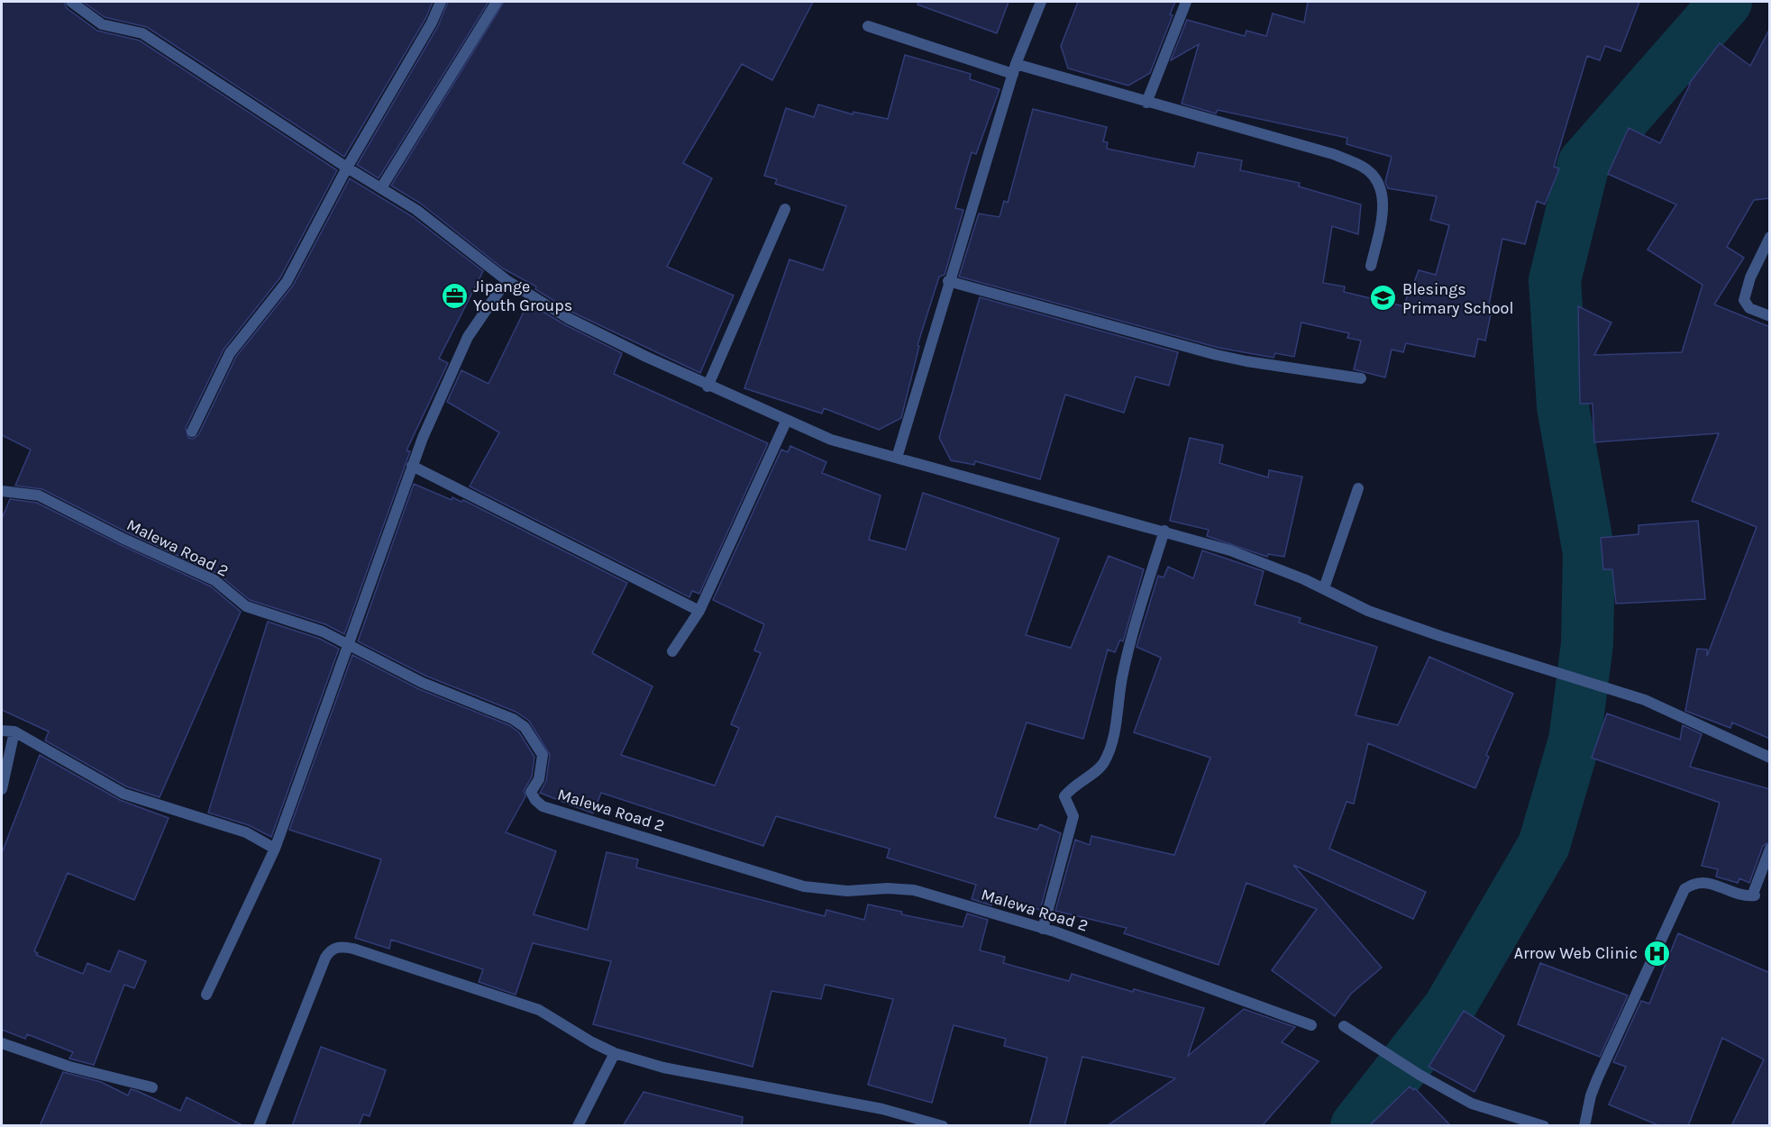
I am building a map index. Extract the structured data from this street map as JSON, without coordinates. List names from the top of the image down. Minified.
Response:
{"streets":{"street":["Malewa Road 2"]},"places":{"office":["Jipange Youth Groups"],"school or university":["Blesings Primary School"],"hospital":["Arrow Web Clinic"]}}
